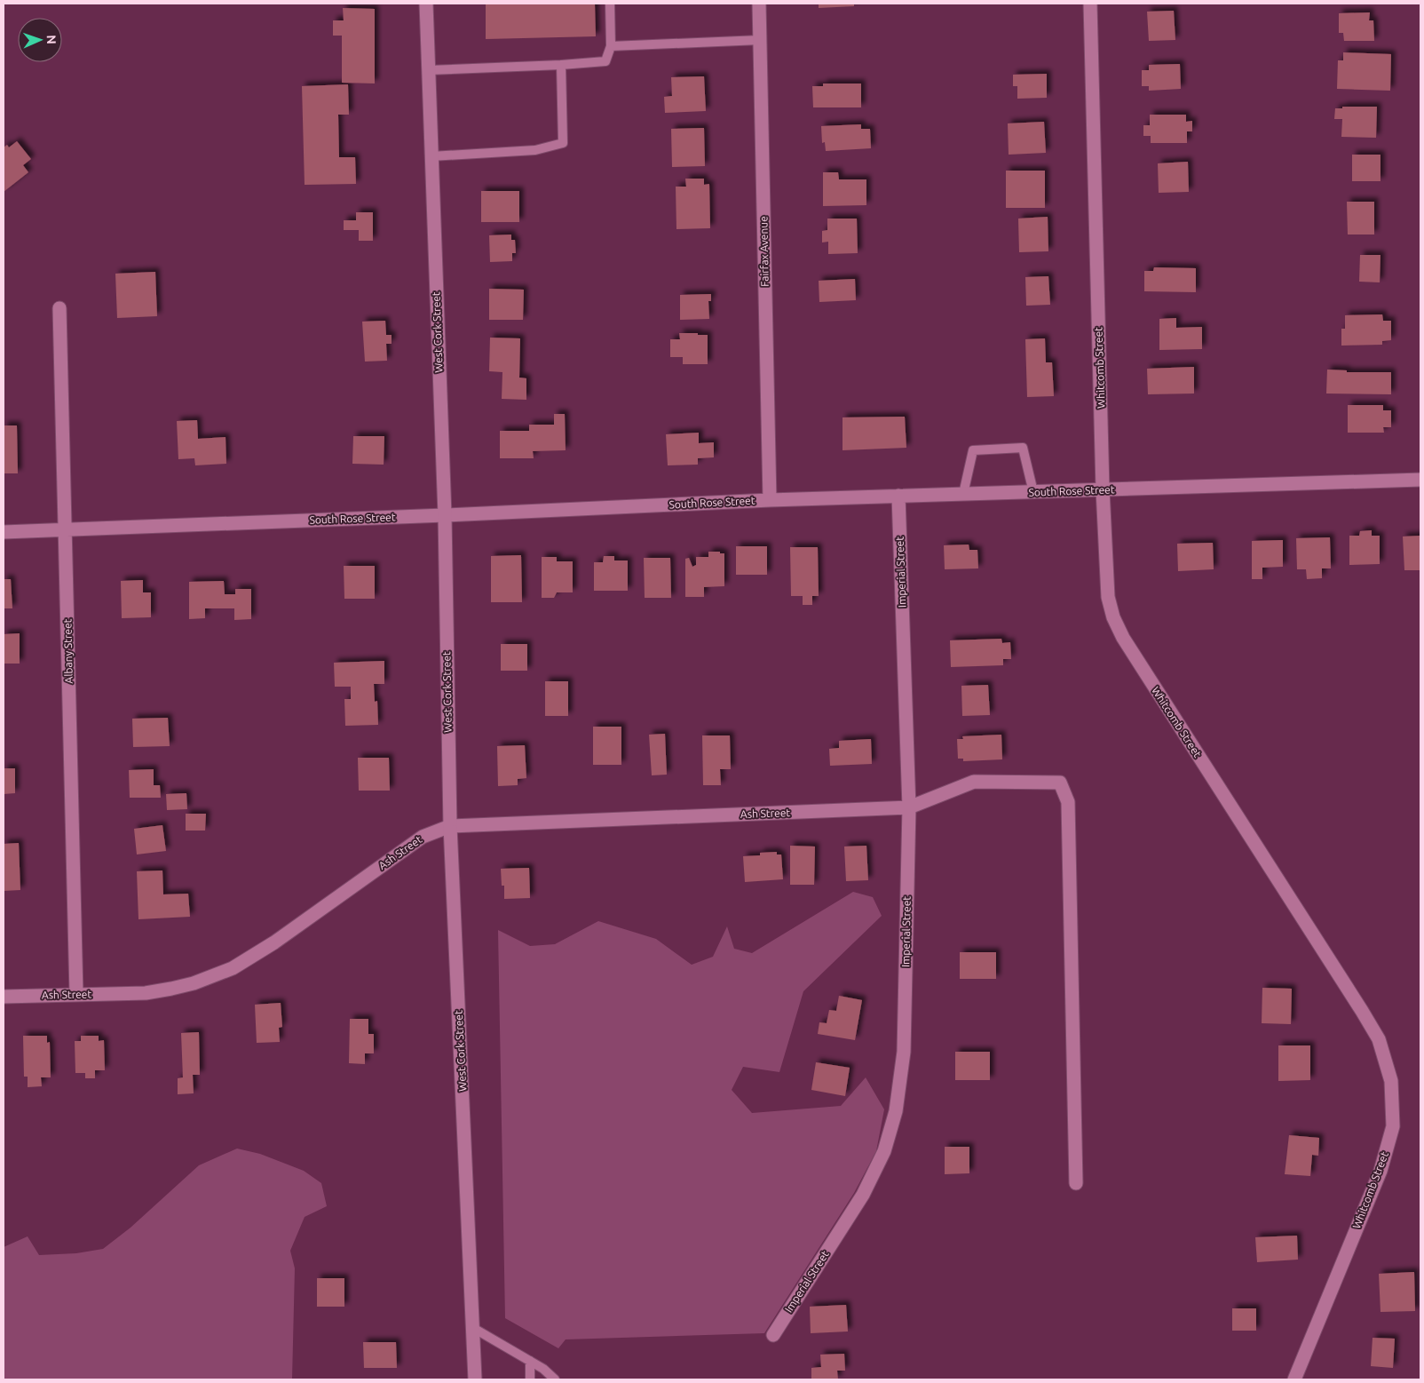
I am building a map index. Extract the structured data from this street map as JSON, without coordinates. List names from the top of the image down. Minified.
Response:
{"streets":{"street":["Fairfax Avenue","West Cork Street","Whitcomb Street","South Rose Street","Imperial Street","Albany Street","Ash Street"]},"crossings":[["Fairfax Avenue","South Rose Street"],["West Cork Street","South Rose Street"],["West Cork Street","Ash Street"],["Whitcomb Street","South Rose Street"],["South Rose Street","Imperial Street"],["South Rose Street","Albany Street"],["Imperial Street","Ash Street"],["Albany Street","Ash Street"]],"north":"right"}
